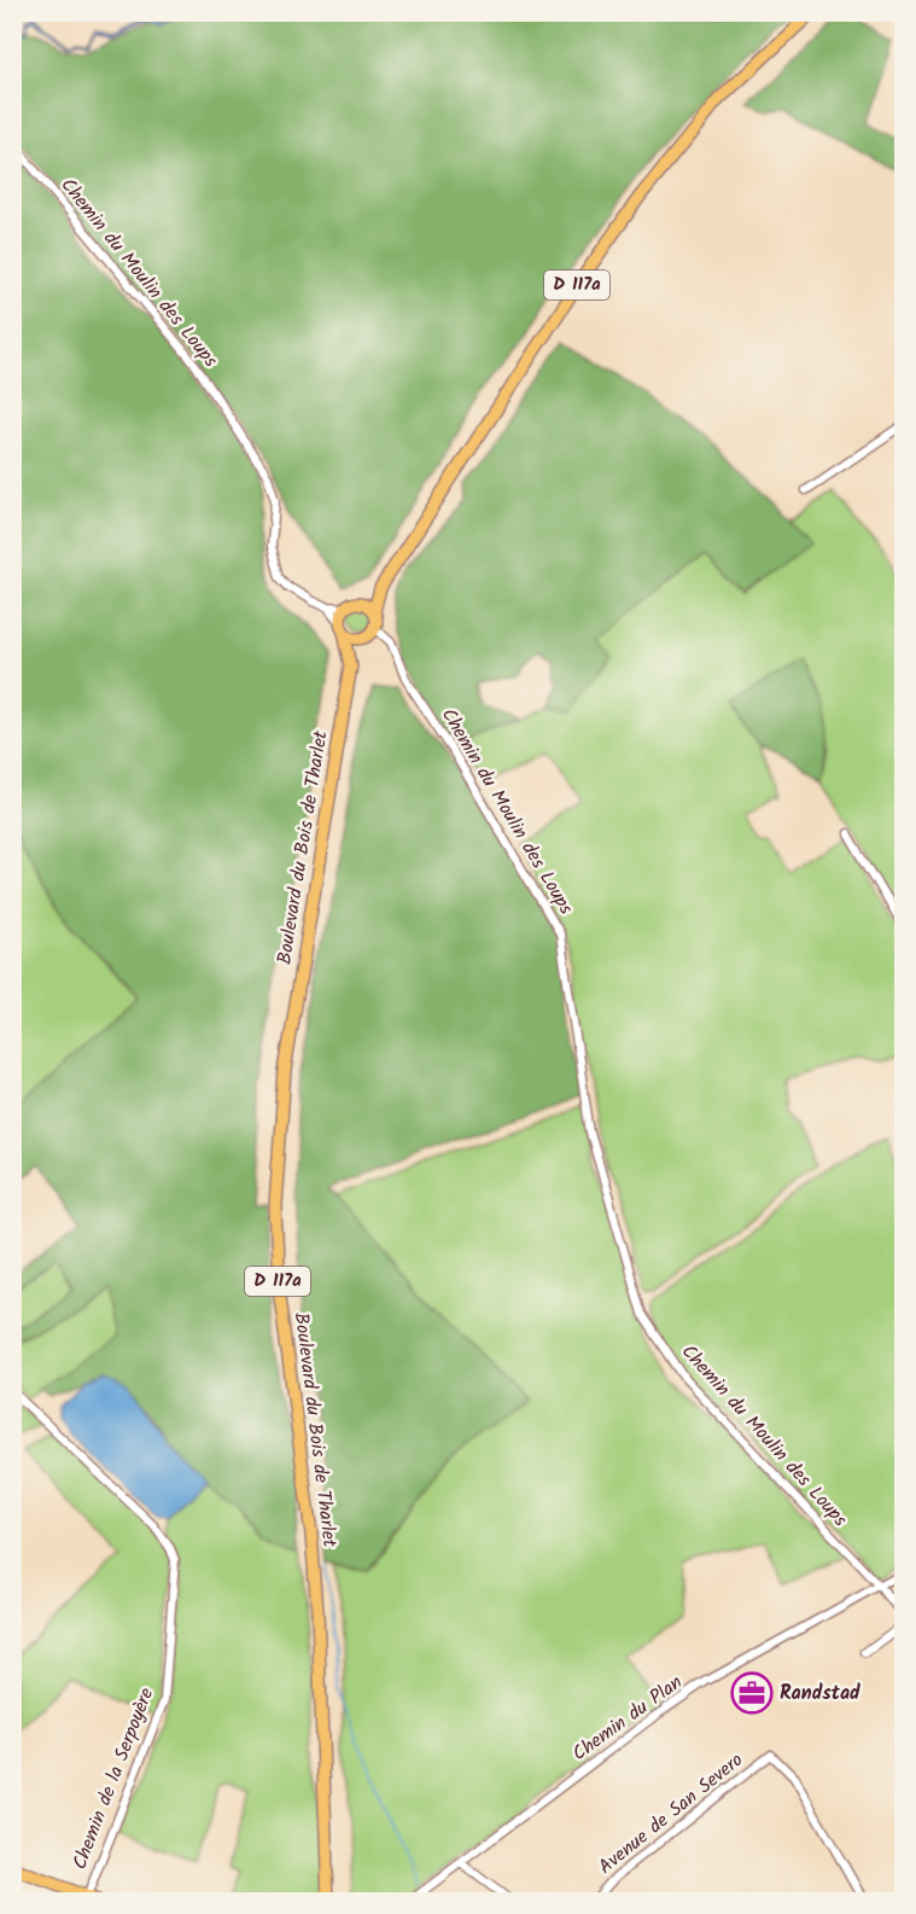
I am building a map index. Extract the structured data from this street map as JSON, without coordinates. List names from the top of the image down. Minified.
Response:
{"streets":{"main road":["D 117a","Boulevard du Bois de Tharlet"],"street":["Chemin du Moulin des Loups","Chemin du Plan","Chemin de la Serpoyère","Avenue de San Severo"]},"crossings":[["Chemin du Moulin des Loups","D 117a"],["Chemin du Moulin des Loups","Boulevard du Bois de Tharlet"],["Chemin du Moulin des Loups","Chemin du Plan"],["D 117a","Boulevard du Bois de Tharlet"]],"places":{"office":["Randstad"]}}
